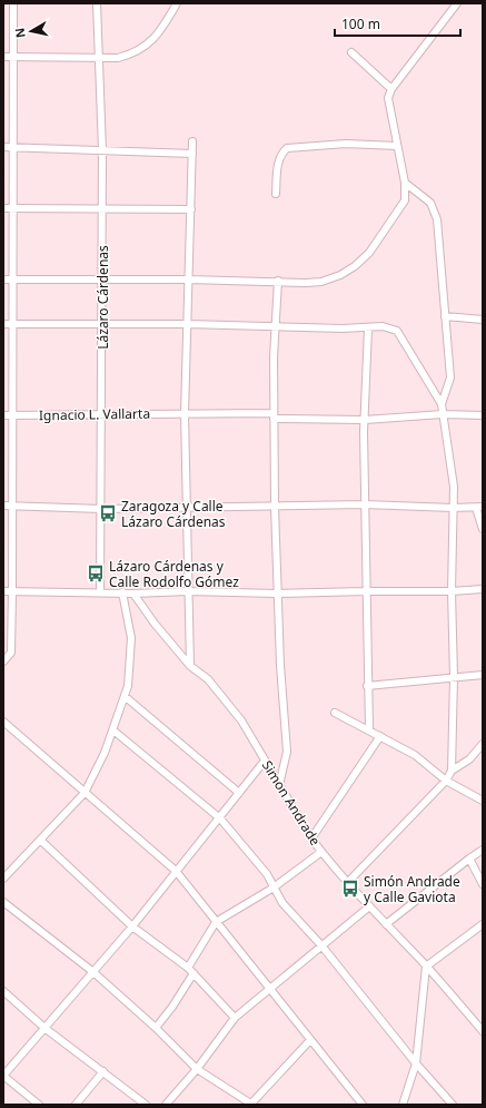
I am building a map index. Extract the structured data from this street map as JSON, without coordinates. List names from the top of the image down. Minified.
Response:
{"streets":{"street":["Lázaro Cárdenas","Ignacio L. Vallarta","Simon Andrade"]},"crossings":[["Lázaro Cárdenas","Ignacio L. Vallarta"]],"places":{"bus stop":["Zaragoza y Calle Lázaro Cárdenas","Lázaro Cárdenas y Calle Rodolfo Gómez","Simón Andrade y Calle Gaviota"]},"scale_bar":"100 m","north":"left"}
